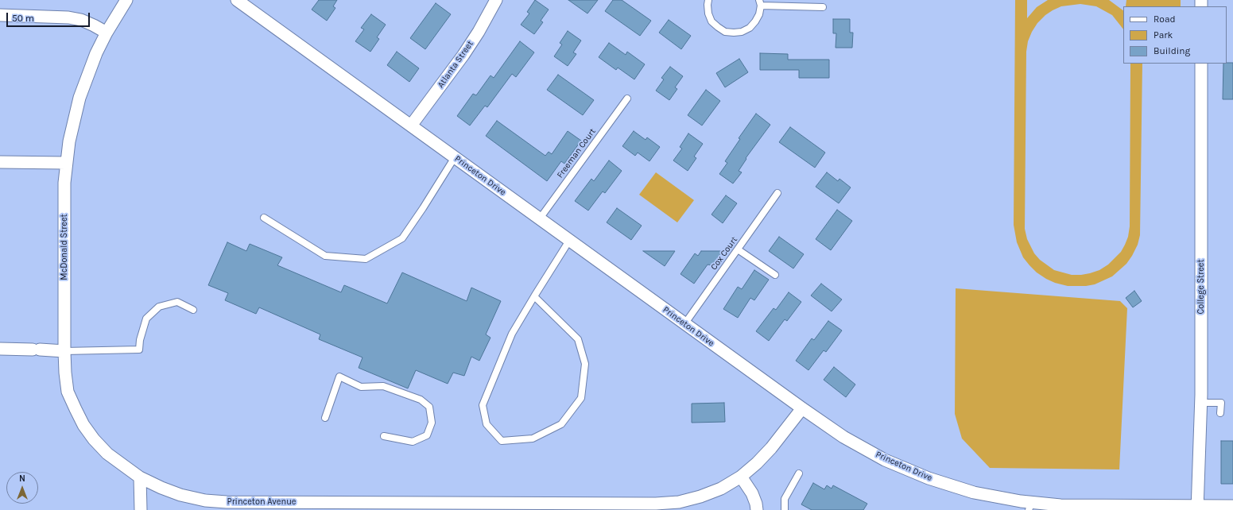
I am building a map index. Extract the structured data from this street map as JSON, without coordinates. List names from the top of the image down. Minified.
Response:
{"streets":{"street":["Atlanta Street","Princeton Drive","McDonald Street","College Street","Princeton Avenue"],"lane":["Freeman Court","Cox Court"]},"crossings":[["Atlanta Street","Princeton Drive"],["Freeman Court","Princeton Drive"],["Princeton Drive","Cox Court"],["Princeton Drive","College Street"],["Princeton Drive","Princeton Avenue"],["McDonald Street","Princeton Avenue"]],"legend":["Road","Park","Building"],"scale_bar":"50 m","north":"top"}
